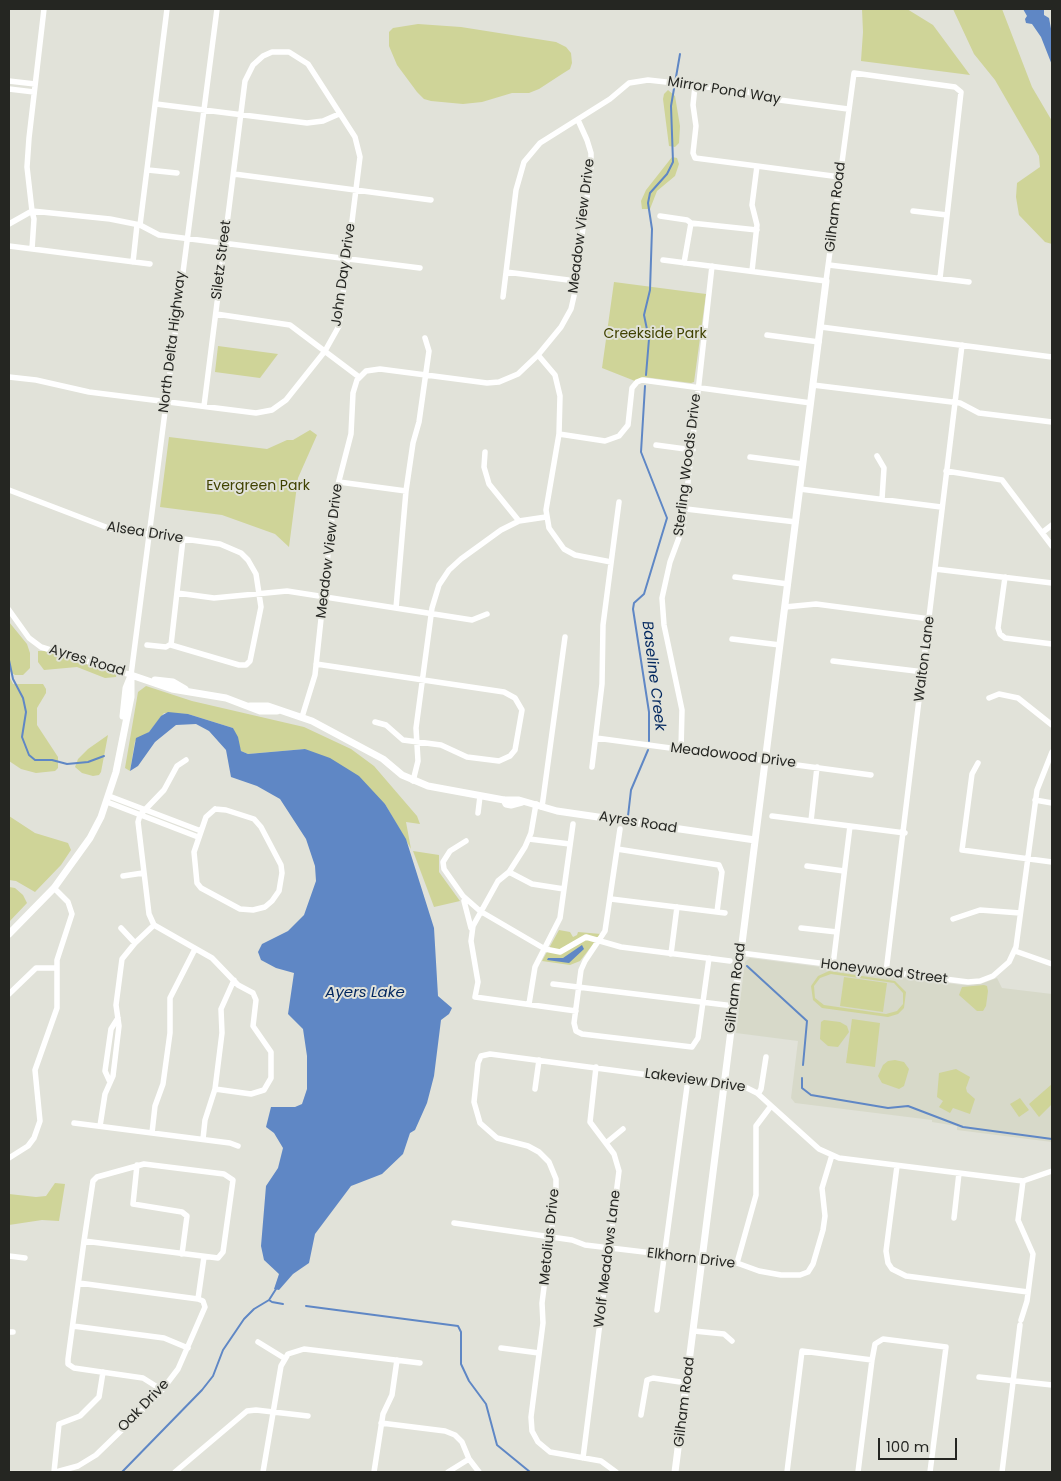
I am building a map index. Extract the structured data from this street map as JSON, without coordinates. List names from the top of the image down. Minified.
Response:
{"streets":{"street":["Mirror Pond Way","Gilham Road","Meadow View Drive","Siletz Street","John Day Drive","North Delta Highway","Sterling Woods Drive","Alsea Drive","Walton Lane","Ayres Road","Meadowood Drive","Honeywood Street","Lakeview Drive","Metolius Drive","Wolf Meadows Lane","Elkhorn Drive","Oak Drive"]},"crossings":[["Mirror Pond Way","Gilham Road"],["Mirror Pond Way","Meadow View Drive"],["Gilham Road","Ayres Road"],["Gilham Road","Meadowood Drive"],["Gilham Road","Honeywood Street"],["Gilham Road","Lakeview Drive"],["Gilham Road","Elkhorn Drive"],["Meadow View Drive","Ayres Road"],["Siletz Street","John Day Drive"],["John Day Drive","North Delta Highway"],["North Delta Highway","Alsea Drive"],["North Delta Highway","Ayres Road"],["Sterling Woods Drive","Meadowood Drive"],["Walton Lane","Honeywood Street"],["Lakeview Drive","Metolius Drive"],["Lakeview Drive","Wolf Meadows Lane"],["Lakeview Drive","Elkhorn Drive"],["Metolius Drive","Wolf Meadows Lane"],["Metolius Drive","Elkhorn Drive"],["Wolf Meadows Lane","Elkhorn Drive"]],"water":["Baseline Creek","Ayers Lake"],"parks":["Creekside Park","Evergreen Park"],"scale_bar":"100 m"}
